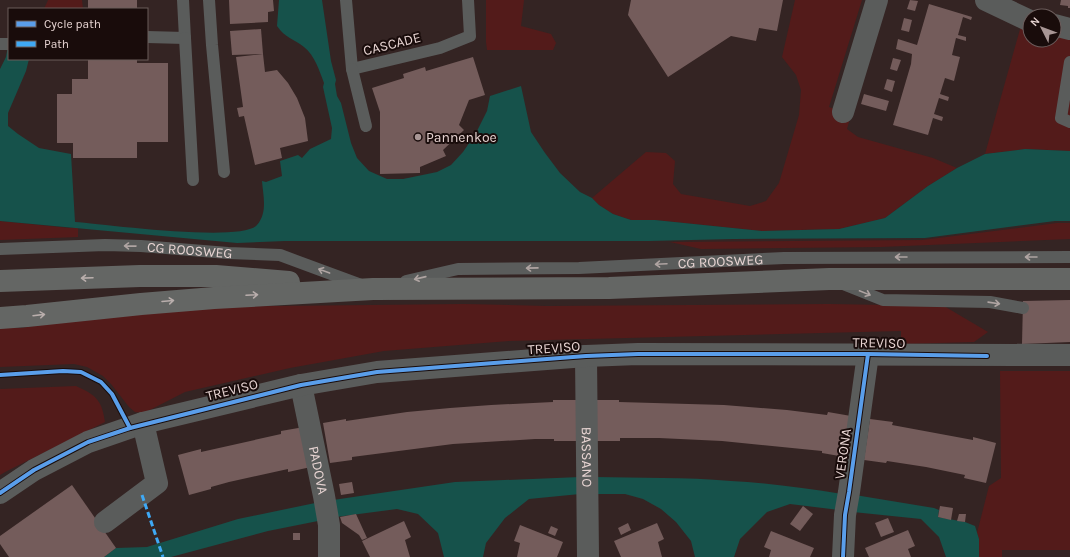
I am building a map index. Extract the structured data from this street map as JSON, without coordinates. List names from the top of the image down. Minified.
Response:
{"streets":{"main road":["CG ROOSWEG"],"street":["TREVISO","VERONA","BASSANO","PADOVA"],"lane":["CASCADE"]},"crossings":[["TREVISO","VERONA"],["TREVISO","BASSANO"],["TREVISO","PADOVA"]],"places":["Pannenkoe"],"legend":["Cycle path","Path"],"north":"top left"}
